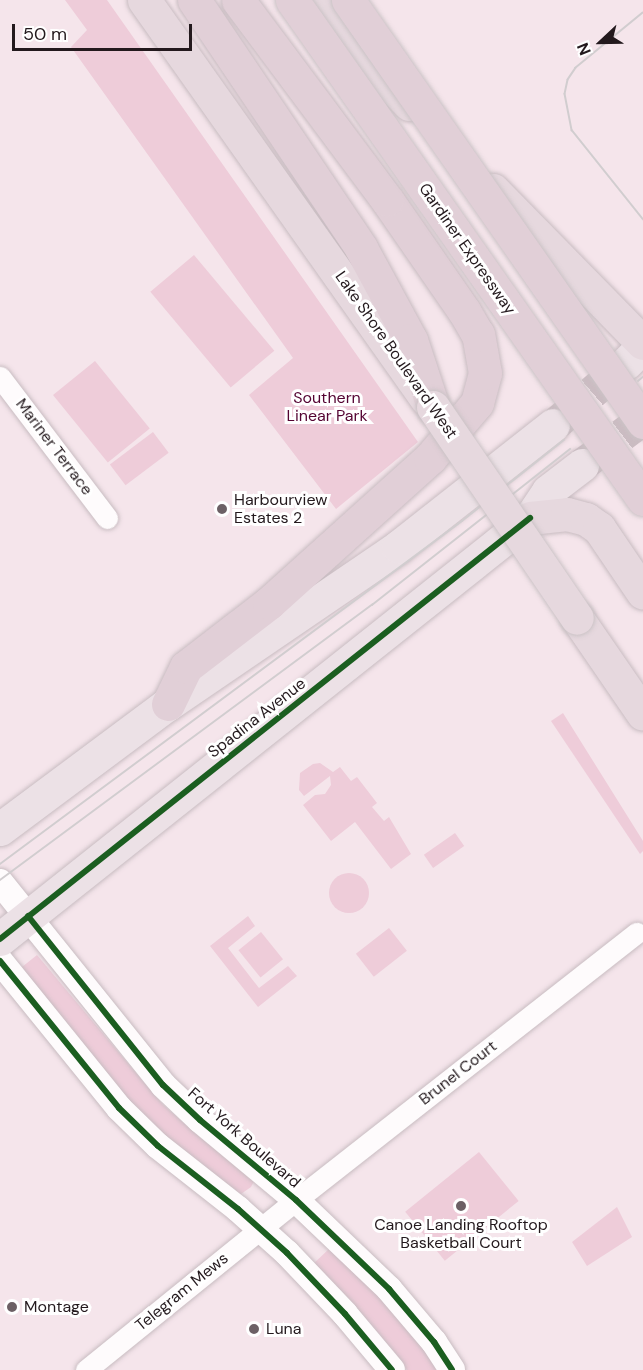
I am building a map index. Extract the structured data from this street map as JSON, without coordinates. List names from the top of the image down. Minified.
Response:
{"streets":{"highway":["Gardiner Expressway","Lake Shore Boulevard West"],"main road":["Spadina Avenue"],"street":["Mariner Terrace","Brunel Court","Fort York Boulevard","Telegram Mews"]},"crossings":[["Spadina Avenue","Fort York Boulevard"],["Brunel Court","Fort York Boulevard"],["Brunel Court","Telegram Mews"],["Fort York Boulevard","Telegram Mews"]],"parks":["Southern Linear Park"],"places":["Harbourview Estates 2","Canoe Landing Rooftop Basketball Court","Montage","Luna"],"scale_bar":"50 m","north":"left"}
